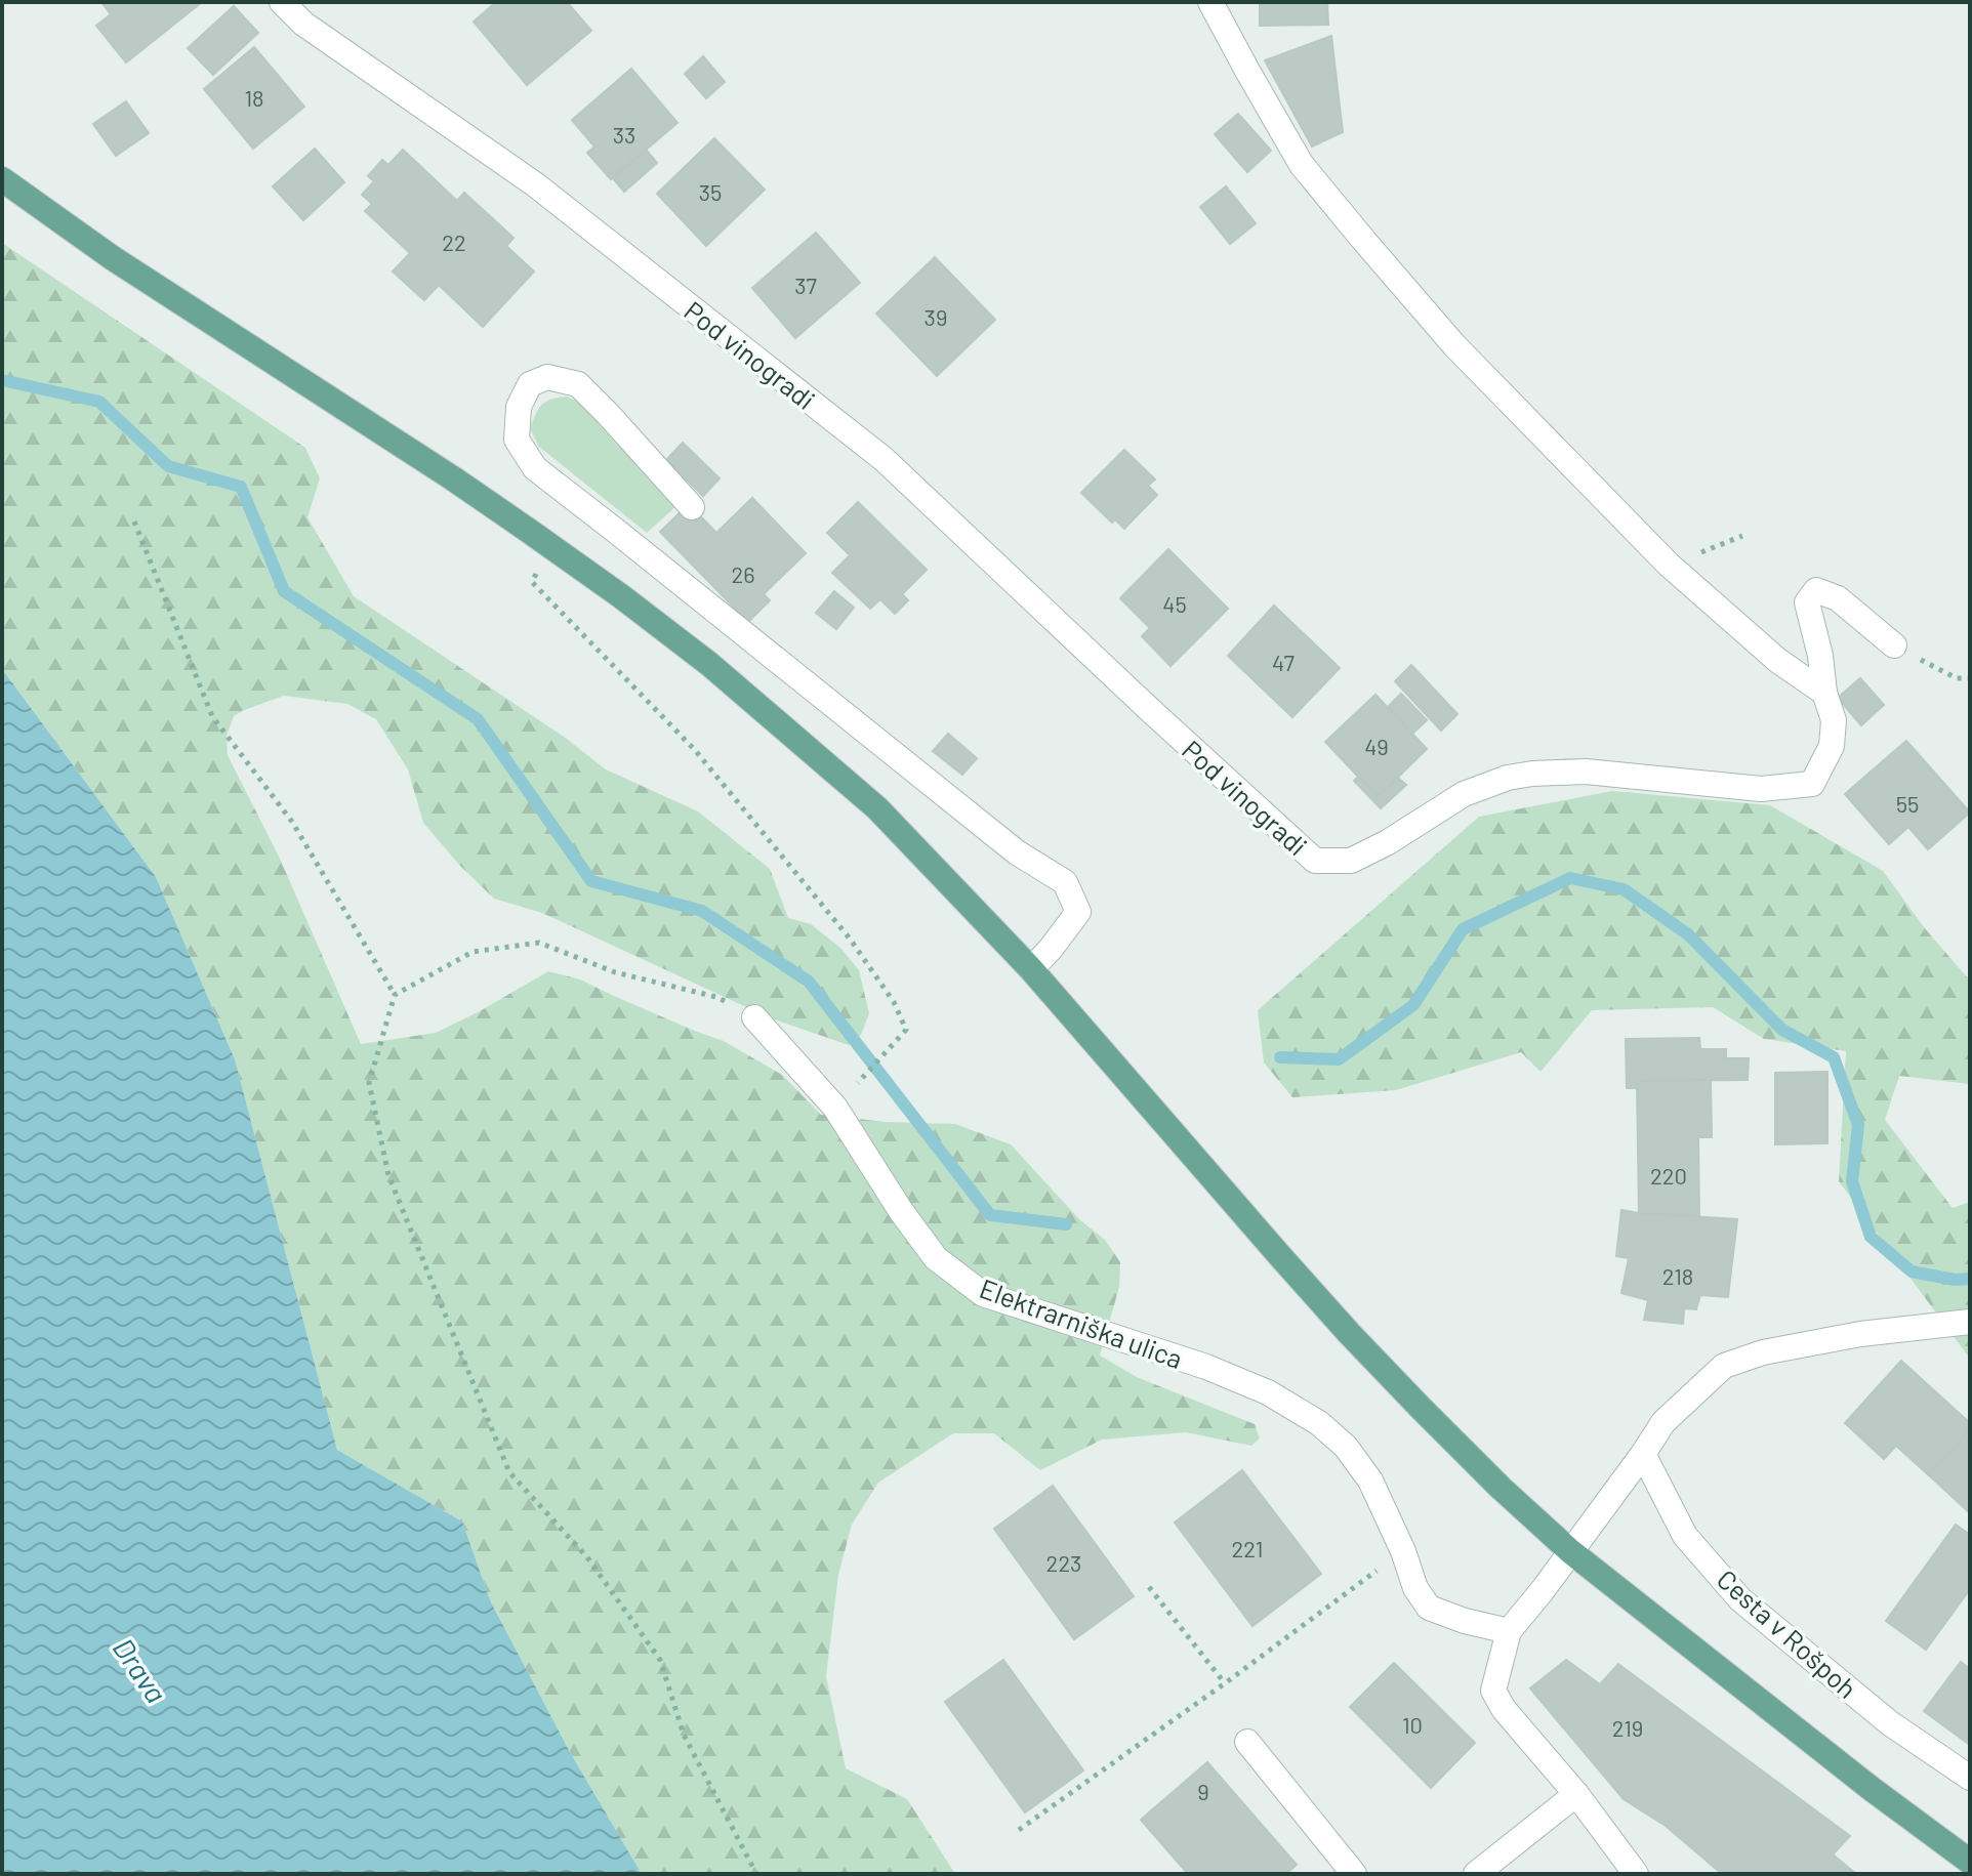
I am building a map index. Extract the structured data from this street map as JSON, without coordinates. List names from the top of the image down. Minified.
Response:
{"streets":{"street":["Pod vinogradi","Elektrarniška ulica","Cesta v Rošpoh"]},"water":["Drava"],"house_numbers":["18","33","35","22","37","39","26","45","47","49","55","220","218","221","223","10","219","9"]}
